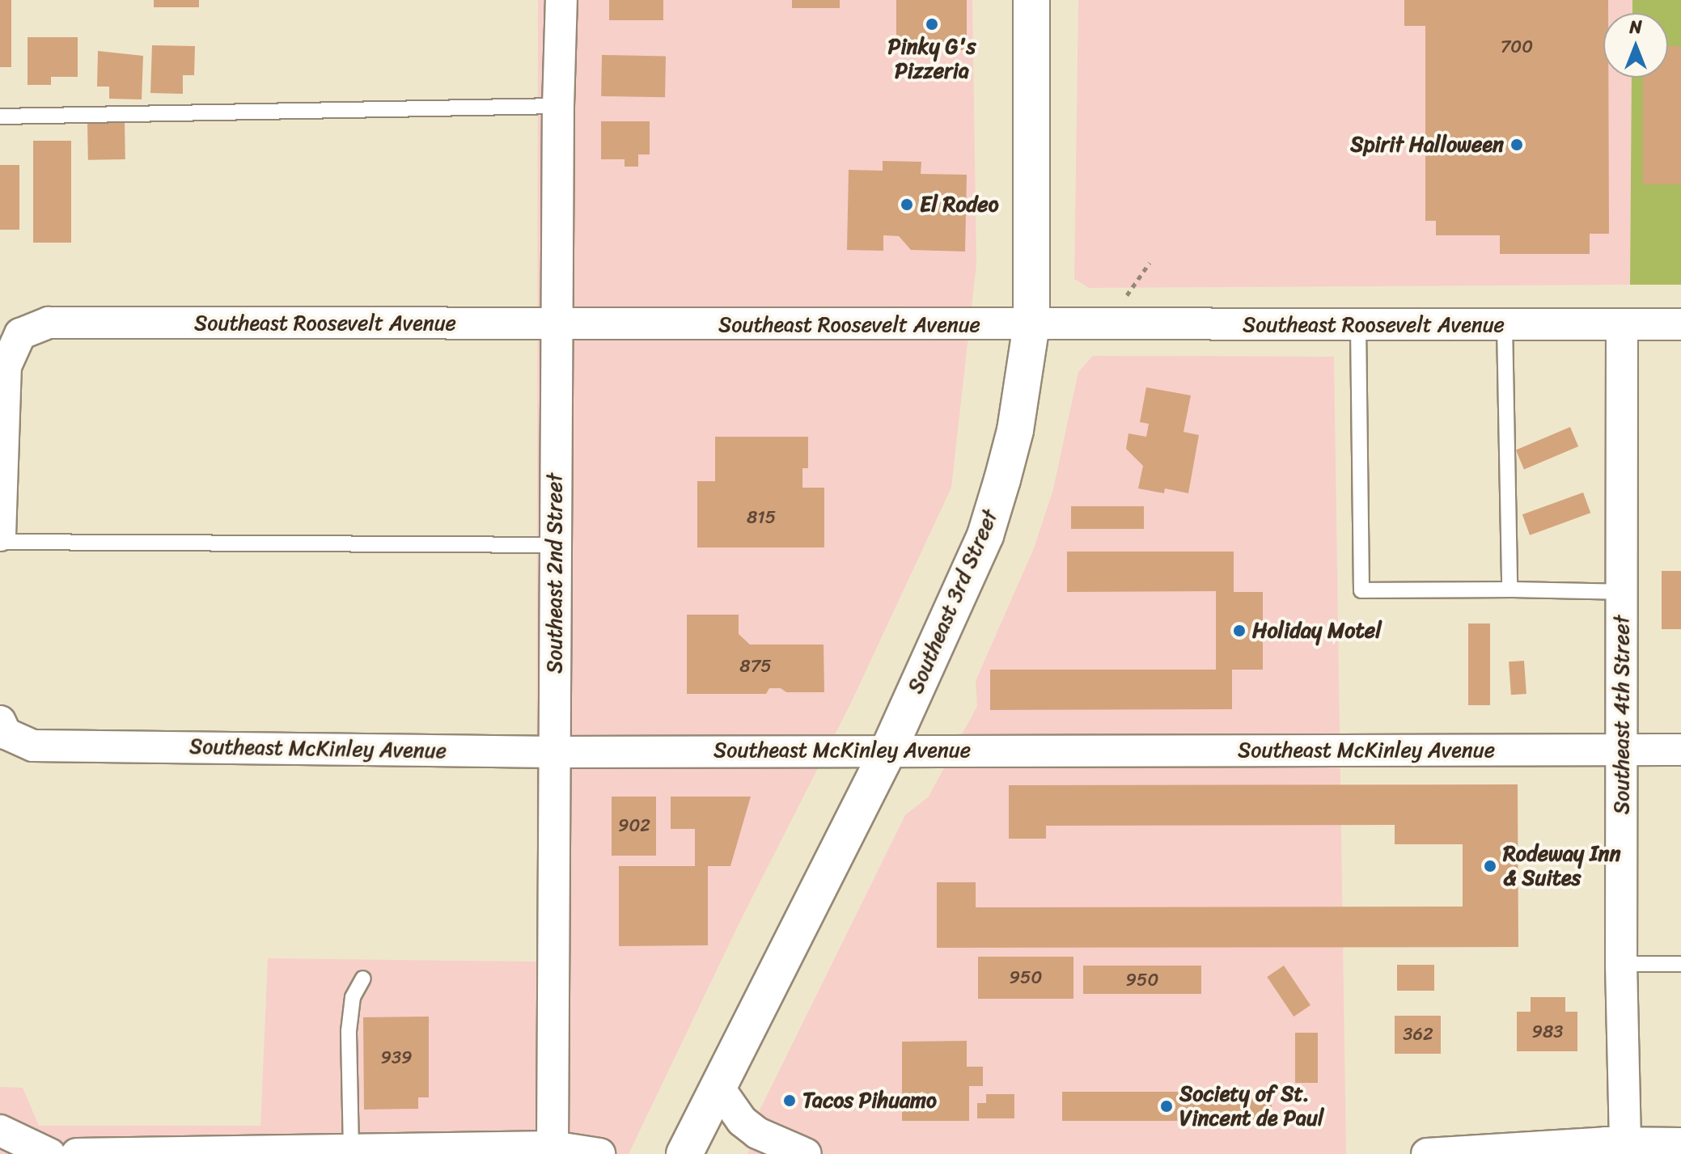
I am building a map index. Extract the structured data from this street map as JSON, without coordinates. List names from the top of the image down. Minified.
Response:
{"streets":{"main road":["Southeast 3rd Street"],"street":["Southeast Roosevelt Avenue","Southeast 2nd Street","Southeast 4th Street","Southeast McKinley Avenue"]},"crossings":[["Southeast Roosevelt Avenue","Southeast 2nd Street"],["Southeast Roosevelt Avenue","Southeast 3rd Street"],["Southeast Roosevelt Avenue","Southeast 4th Street"],["Southeast 2nd Street","Southeast McKinley Avenue"],["Southeast 3rd Street","Southeast McKinley Avenue"],["Southeast 4th Street","Southeast McKinley Avenue"]],"places":["Pinky G's Pizzeria","Spirit Halloween","El Rodeo","Holiday Motel","Rodeway Inn & Suites","Tacos Pihuamo","Society of St. Vincent de Paul"],"house_numbers":["700","815","875","902","950","950","983","362","939"],"north":"top"}
